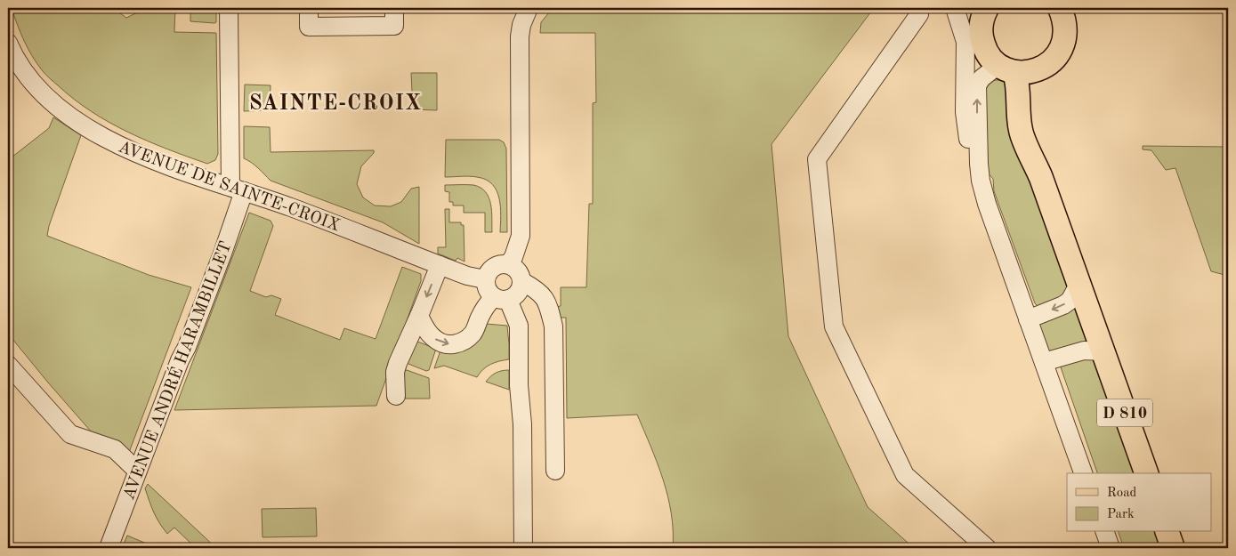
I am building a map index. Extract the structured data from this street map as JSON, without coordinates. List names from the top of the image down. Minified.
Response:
{"streets":{"main road":["D 810"],"street":["AVENUE DE SAINTE-CROIX","AVENUE ANDRÉ HARAMBILLET"]},"crossings":[["AVENUE DE SAINTE-CROIX","AVENUE ANDRÉ HARAMBILLET"]],"districts":["SAINTE-CROIX"],"legend":["Road","Park"]}
